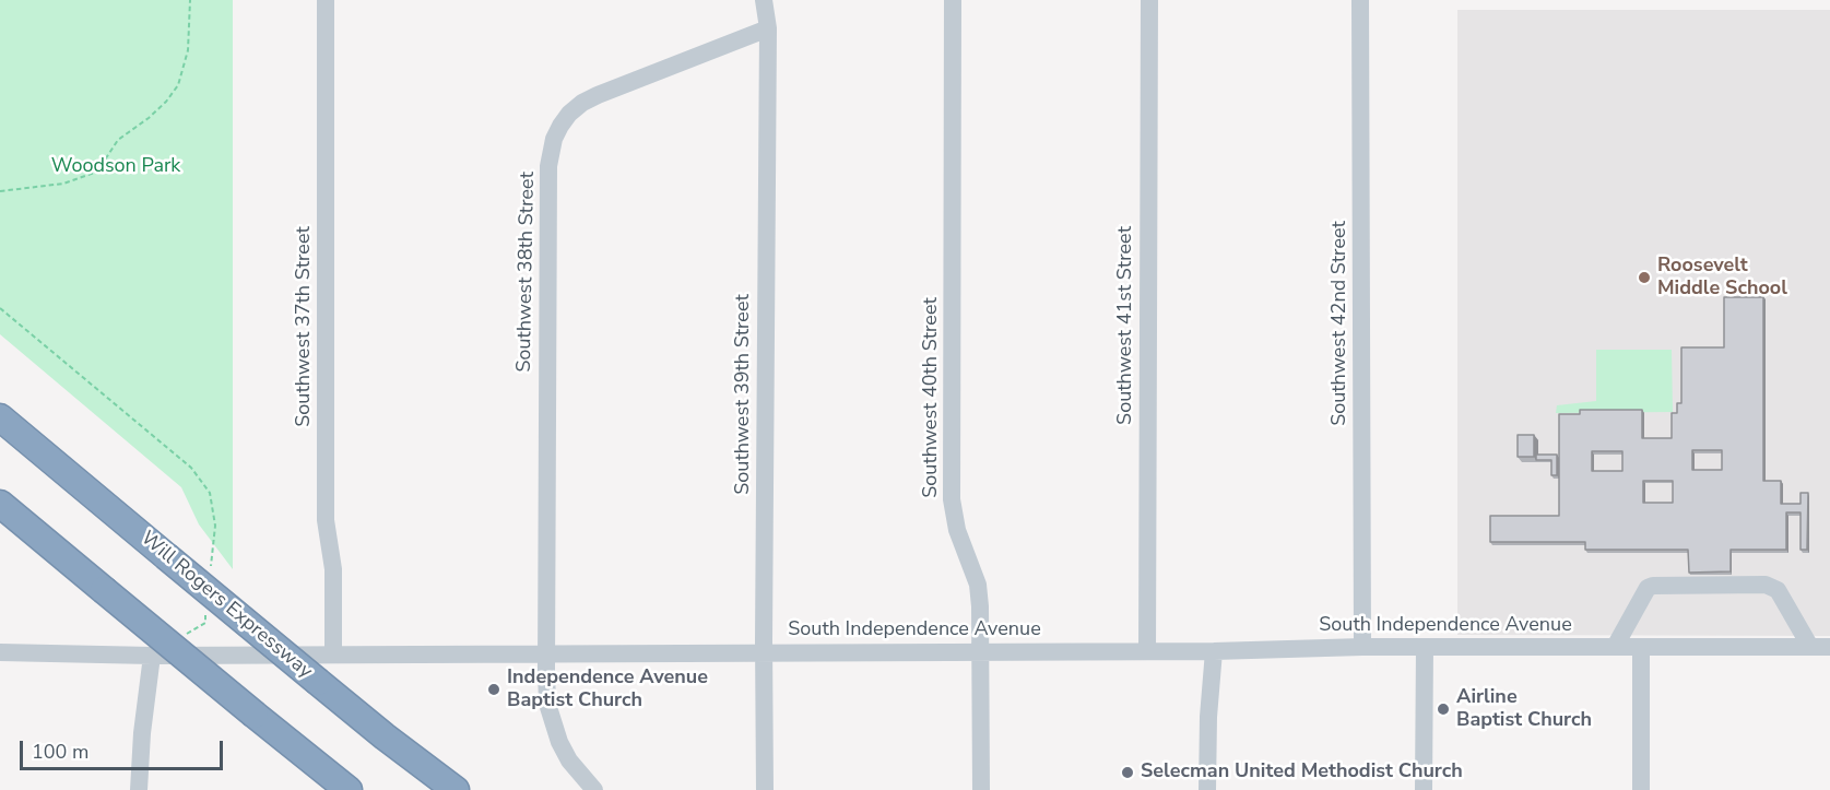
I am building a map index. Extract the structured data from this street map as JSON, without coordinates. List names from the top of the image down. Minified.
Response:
{"streets":{"highway":["Will Rogers Expressway"],"street":["Southwest 38th Street","Southwest 42nd Street","Southwest 41st Street","Southwest 37th Street","Southwest 39th Street","Southwest 40th Street","South Independence Avenue"]},"crossings":[["Southwest 38th Street","Southwest 39th Street"],["Southwest 38th Street","South Independence Avenue"],["Southwest 42nd Street","South Independence Avenue"],["Southwest 41st Street","South Independence Avenue"],["Southwest 37th Street","South Independence Avenue"],["Southwest 39th Street","South Independence Avenue"],["Southwest 40th Street","South Independence Avenue"]],"parks":["Woodson Park"],"places":["Roosevelt Middle School","Independence Avenue Baptist Church","Airline Baptist Church","Selecman United Methodist Church"],"scale_bar":"100 m"}
